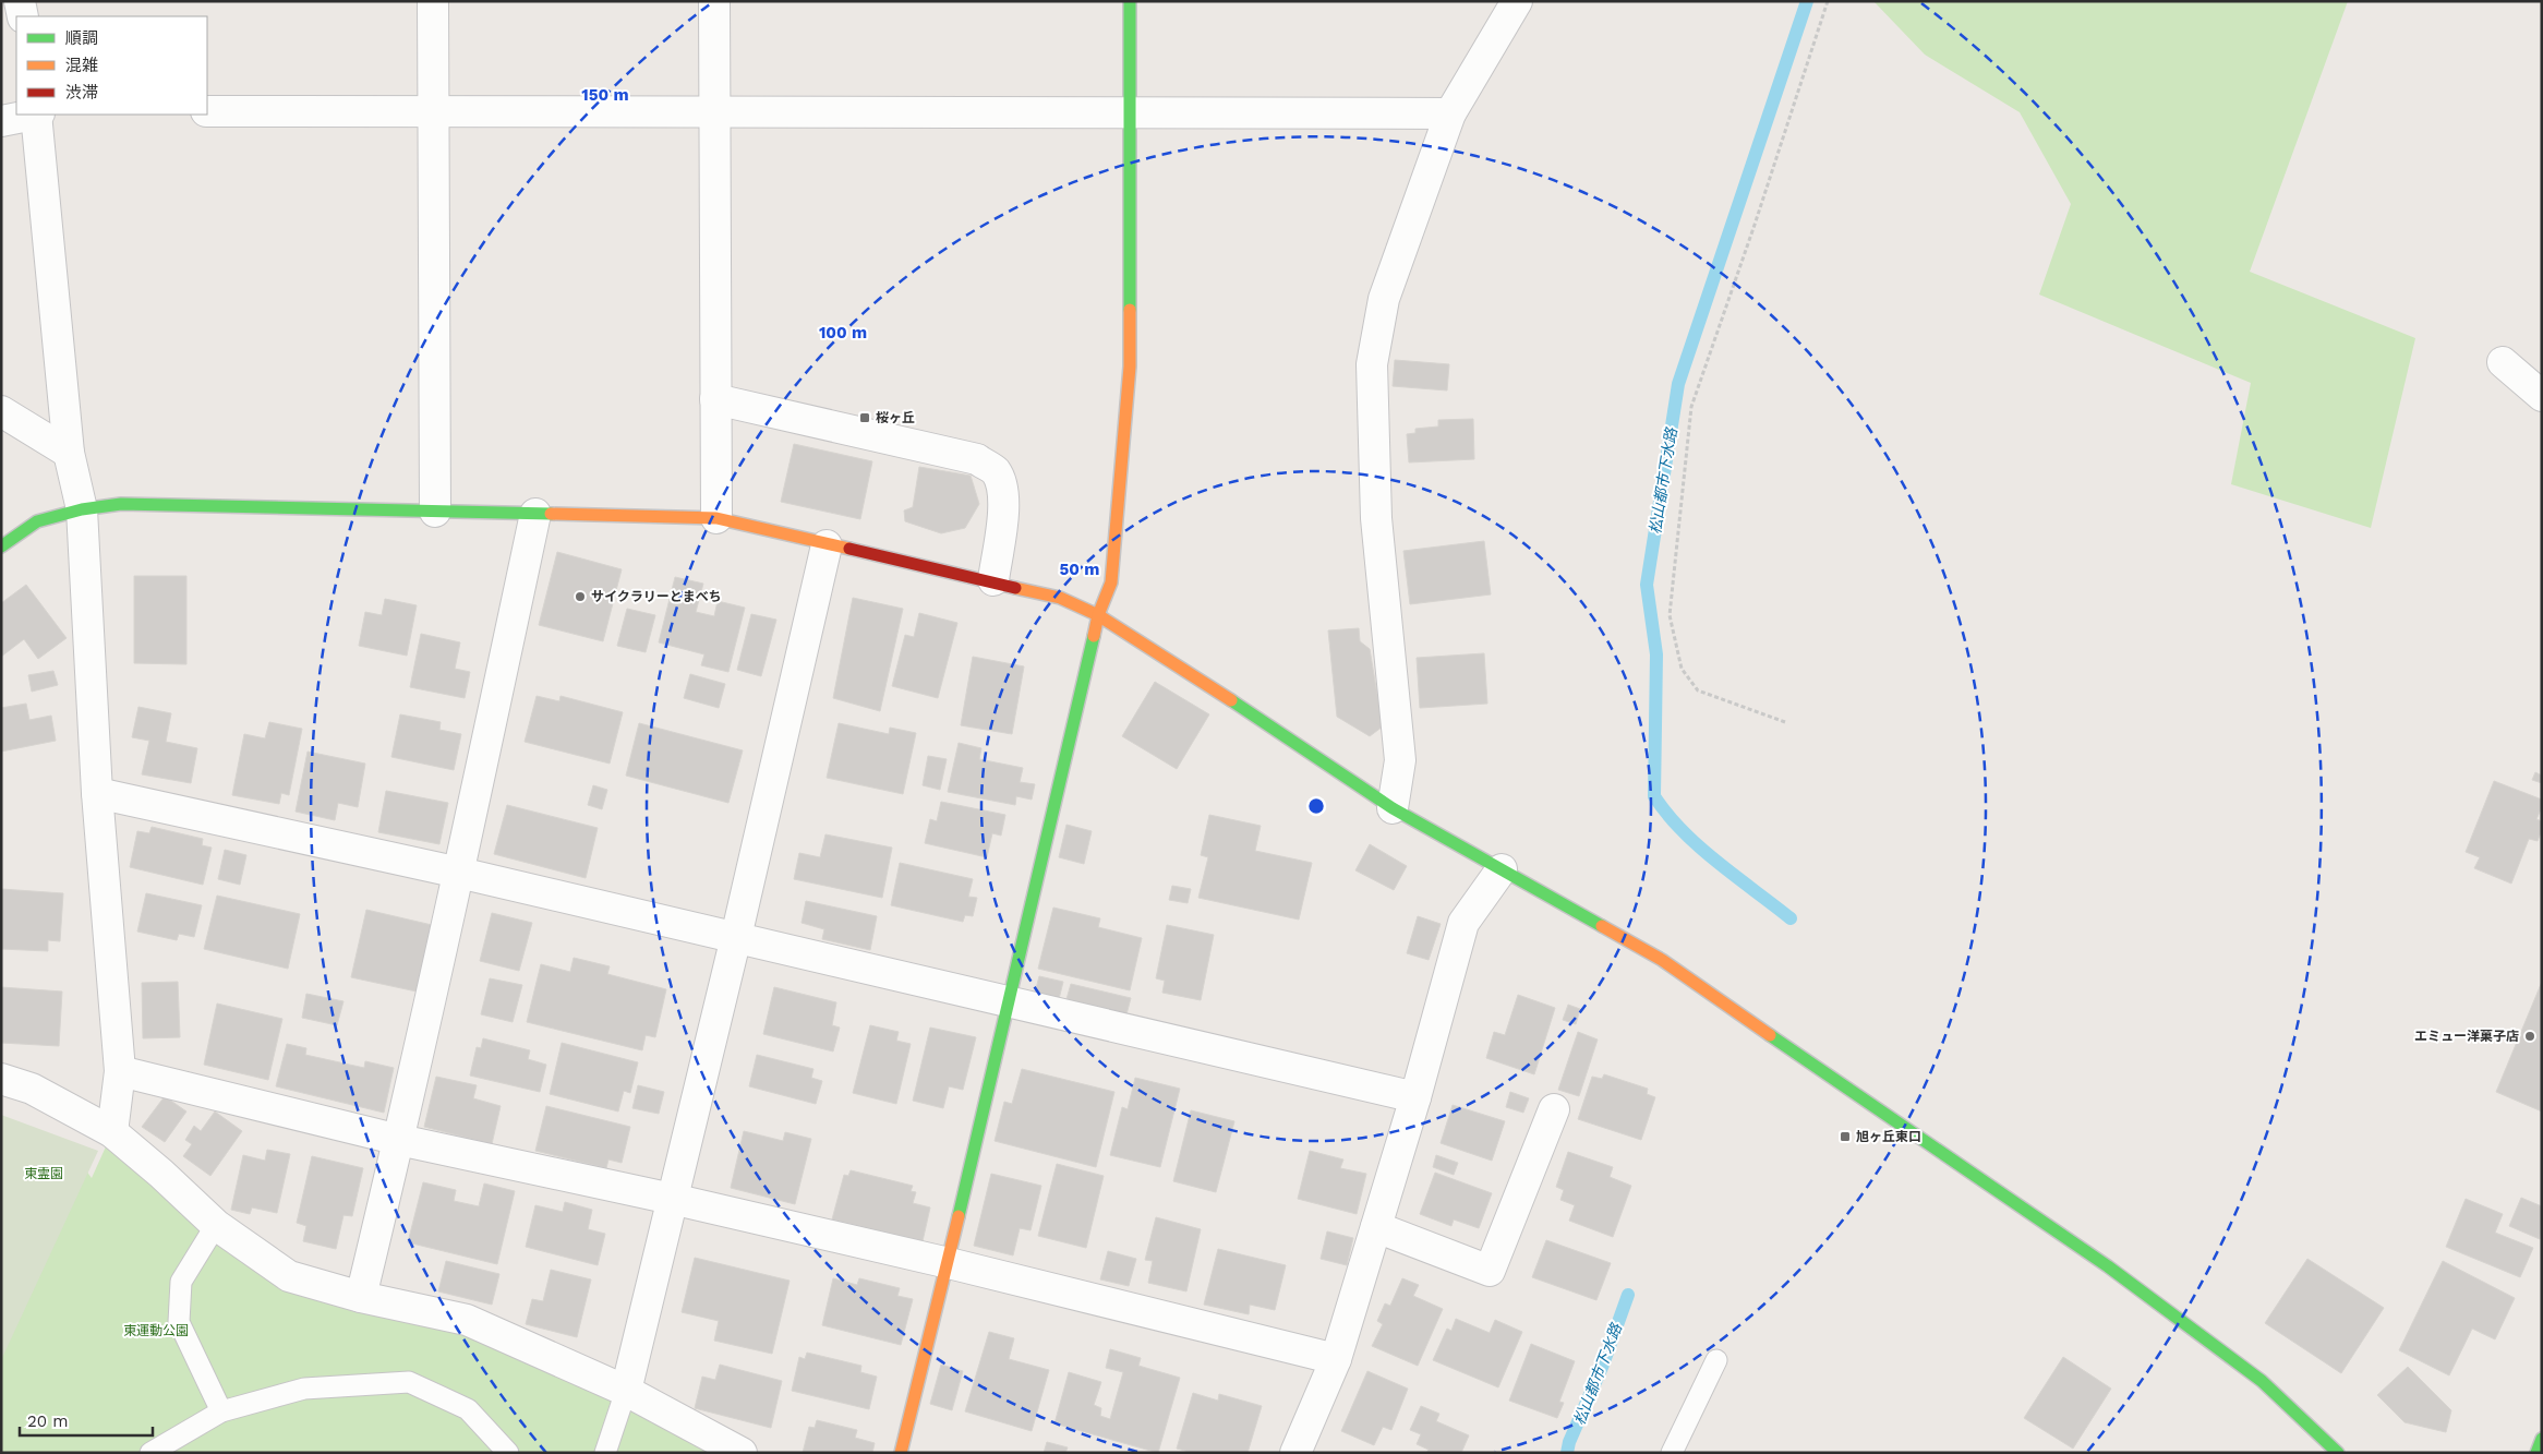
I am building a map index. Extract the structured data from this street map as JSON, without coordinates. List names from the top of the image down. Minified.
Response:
{"water":["松山都市下水路"],"parks":["東霊園","東運動公園"],"places":{"transit":["桜ヶ丘","旭ヶ丘東口"],"other":["サイクラリーとまべち","エミュー洋菓子店"]},"legend":["順調","混雑","渋滞"],"scale_bar":"20 m","rings":["150 m","100 m","50 m"]}
